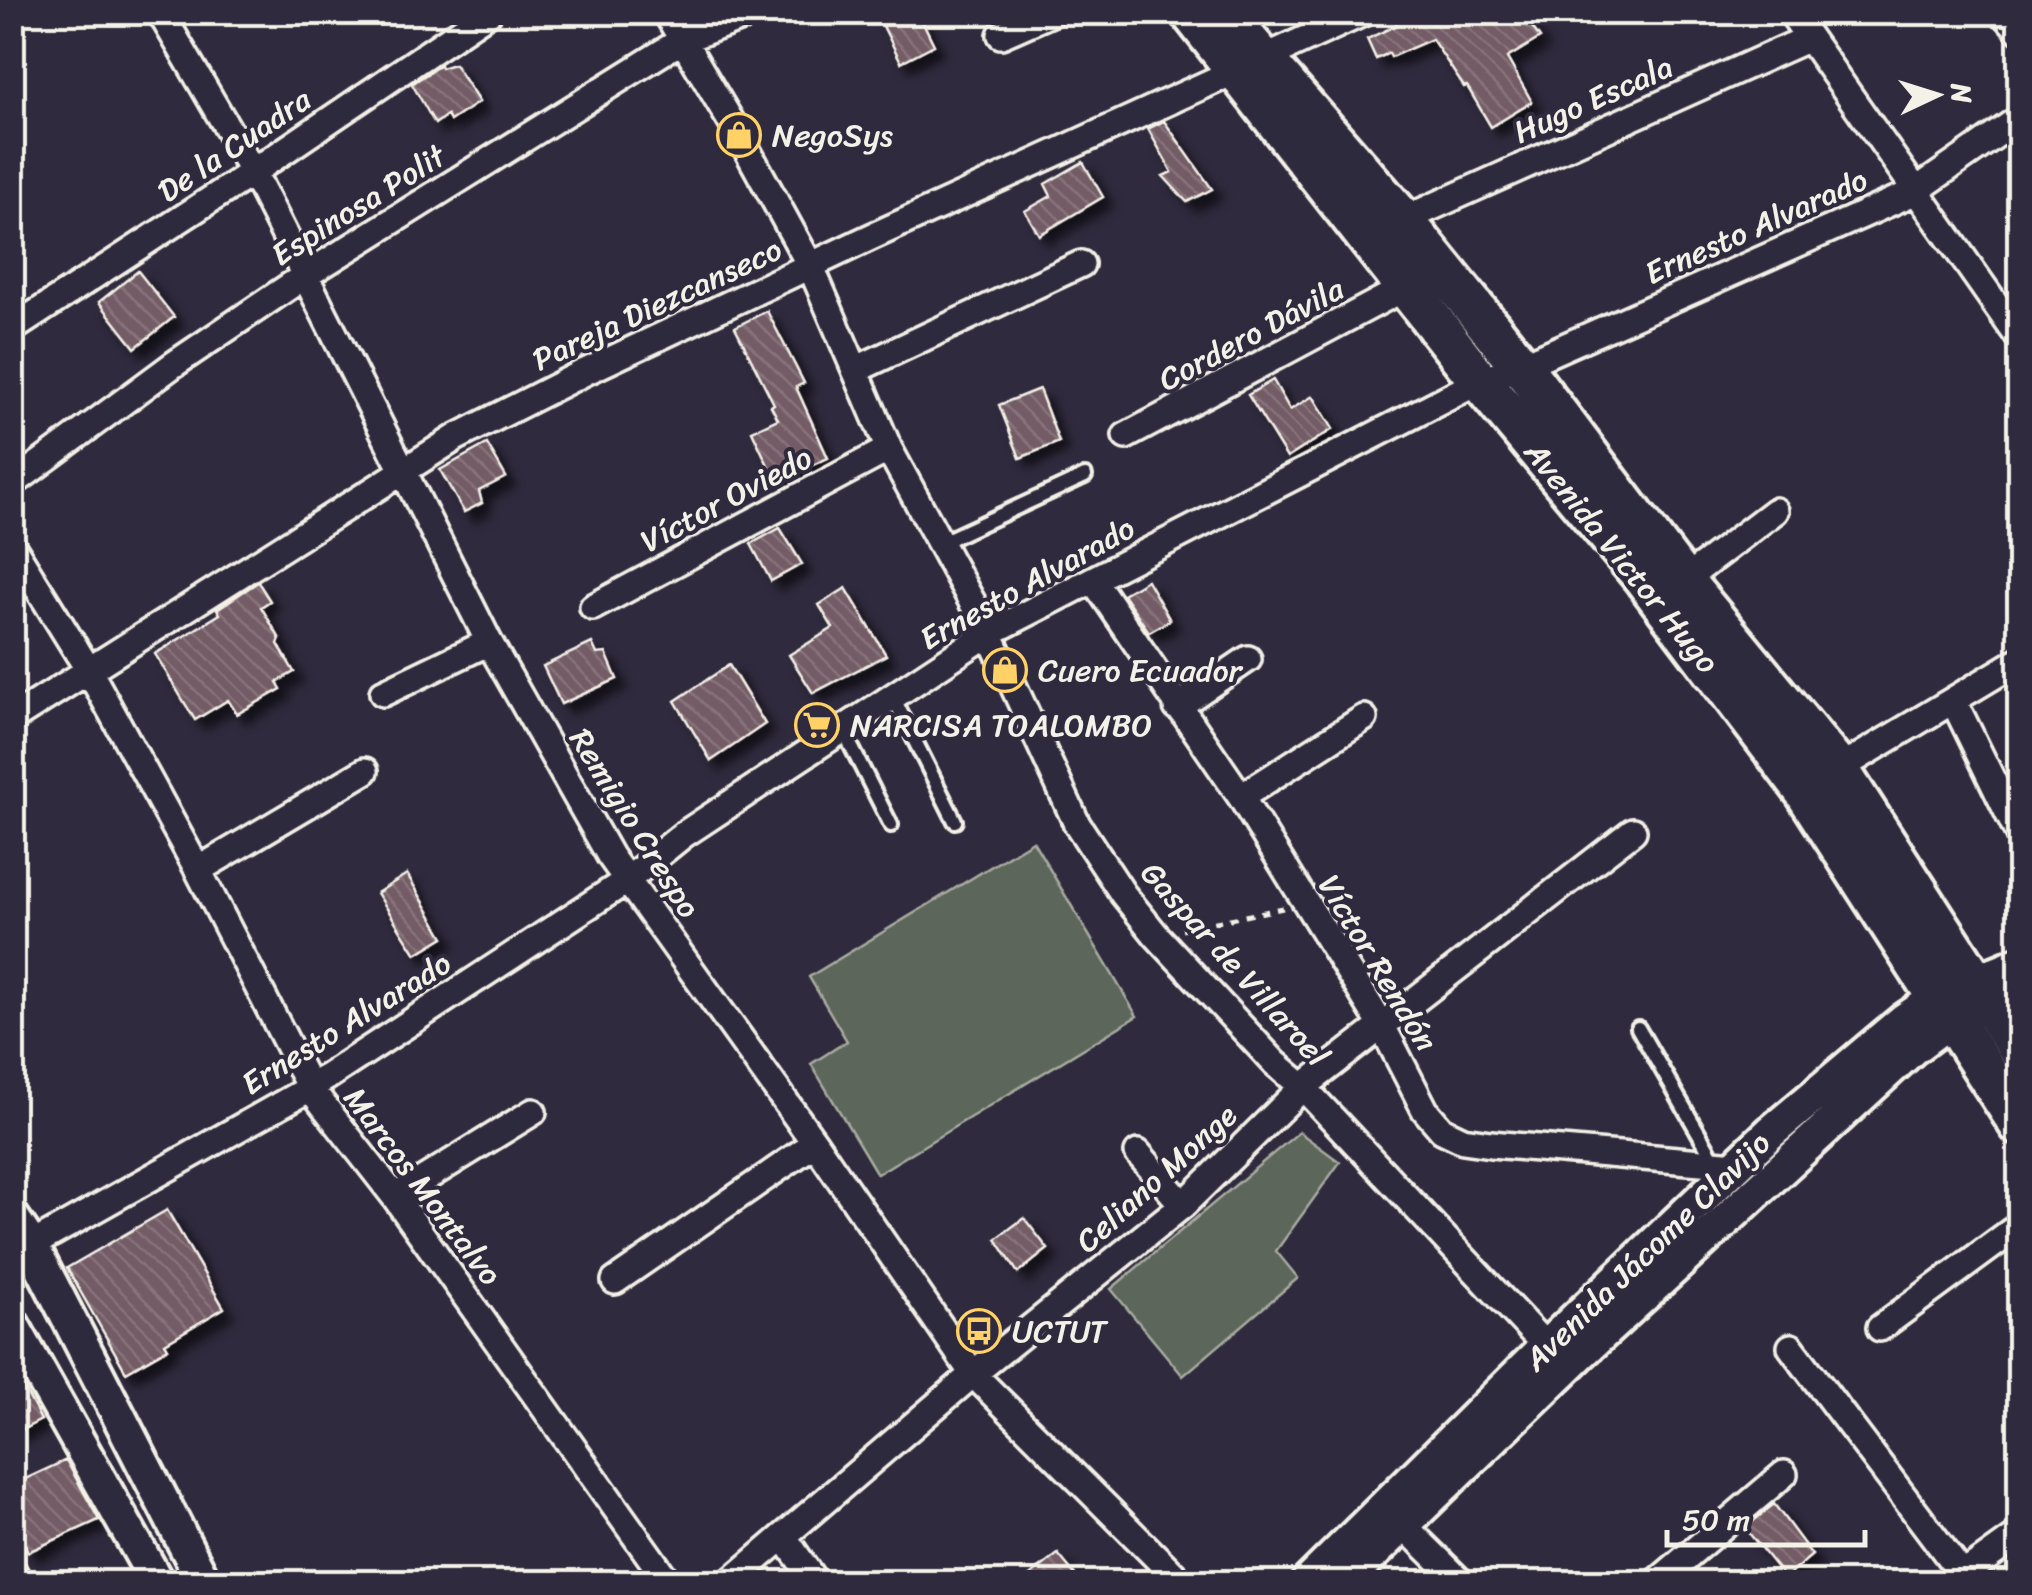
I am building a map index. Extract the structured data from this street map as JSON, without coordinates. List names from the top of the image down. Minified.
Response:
{"streets":{"main road":["Avenida Victor Hugo"],"street":["Hugo Escala","De la Cuadra","Espinosa Polit","Ernesto Alvarado","Pareja Diezcanseco","Cordero Dávila","Víctor Oviedo","Remigio Crespo","Víctor Rendón","Gaspar de Villaroel","Celiano Monge","Marcos Montalvo","Avenida Jácome Clavijo"]},"crossings":[["Hugo Escala","Avenida Victor Hugo"],["De la Cuadra","Remigio Crespo"],["Espinosa Polit","Remigio Crespo"],["Espinosa Polit","Gaspar de Villaroel"],["Ernesto Alvarado","Avenida Victor Hugo"],["Ernesto Alvarado","Remigio Crespo"],["Ernesto Alvarado","Víctor Rendón"],["Ernesto Alvarado","Gaspar de Villaroel"],["Ernesto Alvarado","Marcos Montalvo"],["Pareja Diezcanseco","Avenida Victor Hugo"],["Pareja Diezcanseco","Remigio Crespo"],["Pareja Diezcanseco","Gaspar de Villaroel"],["Pareja Diezcanseco","Marcos Montalvo"],["Cordero Dávila","Avenida Victor Hugo"],["Víctor Oviedo","Gaspar de Villaroel"],["Avenida Victor Hugo","Avenida Jácome Clavijo"],["Remigio Crespo","Celiano Monge"],["Víctor Rendón","Celiano Monge"],["Víctor Rendón","Avenida Jácome Clavijo"],["Gaspar de Villaroel","Celiano Monge"],["Gaspar de Villaroel","Avenida Jácome Clavijo"]],"places":{"shop":["NegoSys","Cuero Ecuador"],"supermarket":["NARCISA TOALOMBO"],"bus stop":["UCTUT"]},"scale_bar":"50 m","north":"right"}
